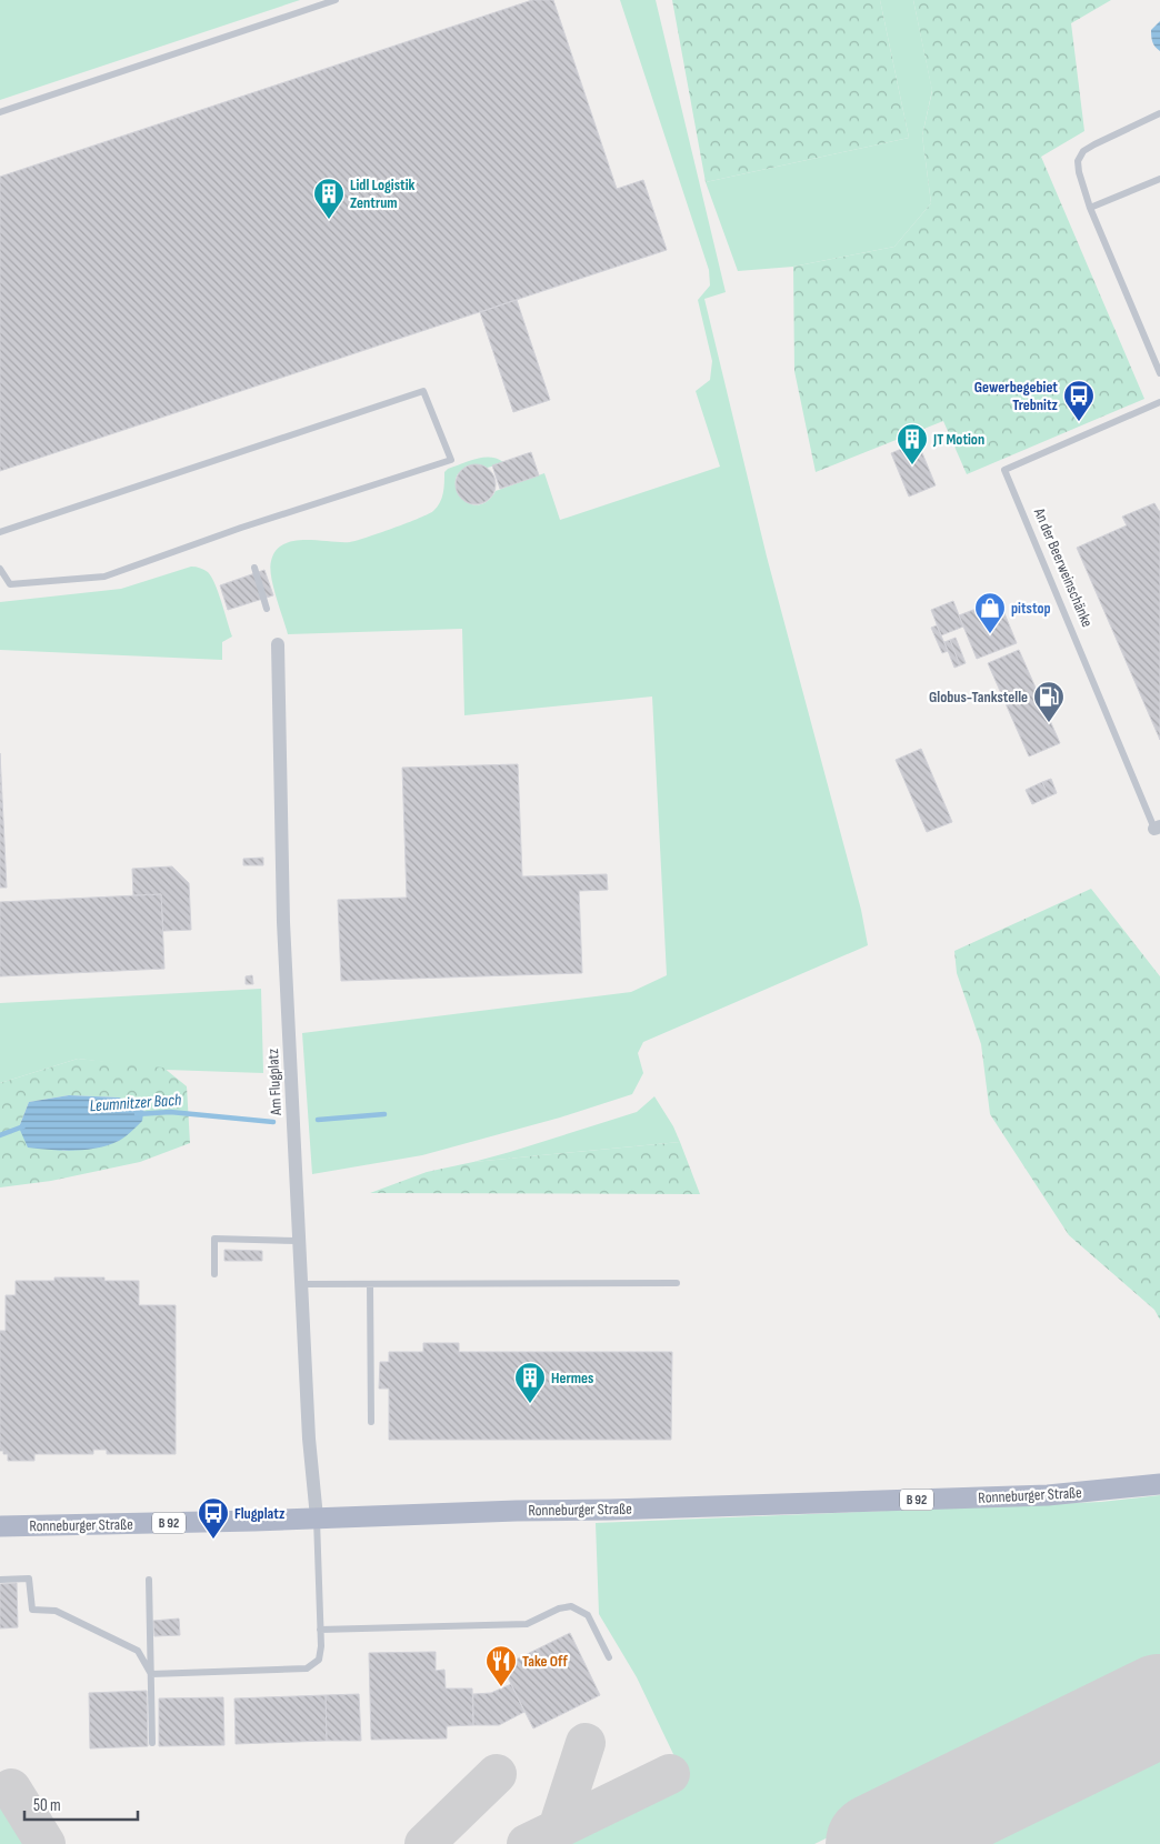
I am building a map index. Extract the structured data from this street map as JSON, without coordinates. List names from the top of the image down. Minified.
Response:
{"streets":{"main road":["Ronneburger Straße","B 92"],"street":["Am Flugplatz"],"lane":["An der Beerweinschänke"]},"crossings":[["Am Flugplatz","Ronneburger Straße"]],"water":["Leumnitzer Bach"],"places":{"building":["Lidl Logistik Zentrum","JT Motion","Hermes"],"bus stop":["Gewerbegebiet Trebnitz","Flugplatz"],"shop":["pitstop"],"fuel station":["Globus-Tankstelle"],"restaurant":["Take Off"]},"scale_bar":"50 m"}
